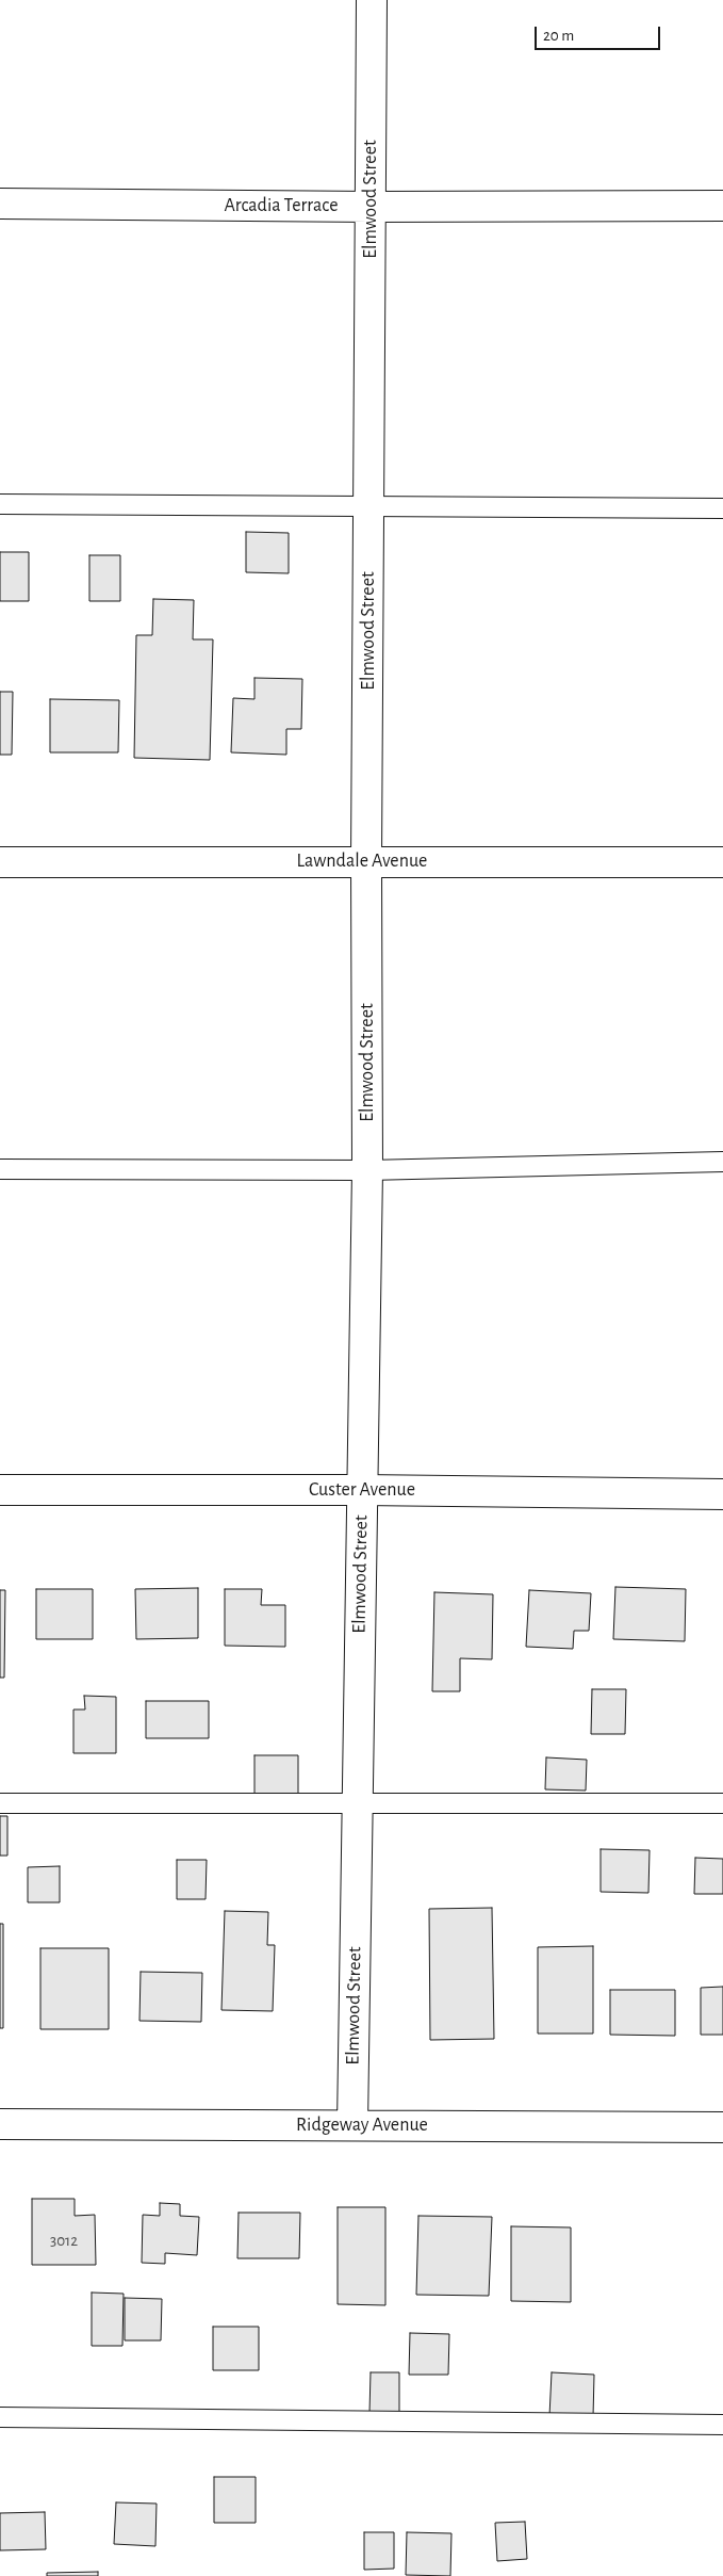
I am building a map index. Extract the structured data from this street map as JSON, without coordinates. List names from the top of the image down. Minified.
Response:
{"streets":{"street":["Elmwood Street","Arcadia Terrace","Lawndale Avenue","Custer Avenue","Ridgeway Avenue"]},"crossings":[["Elmwood Street","Arcadia Terrace"],["Elmwood Street","Lawndale Avenue"],["Elmwood Street","Custer Avenue"],["Elmwood Street","Ridgeway Avenue"]],"house_numbers":["3012"],"scale_bar":"20 m"}
